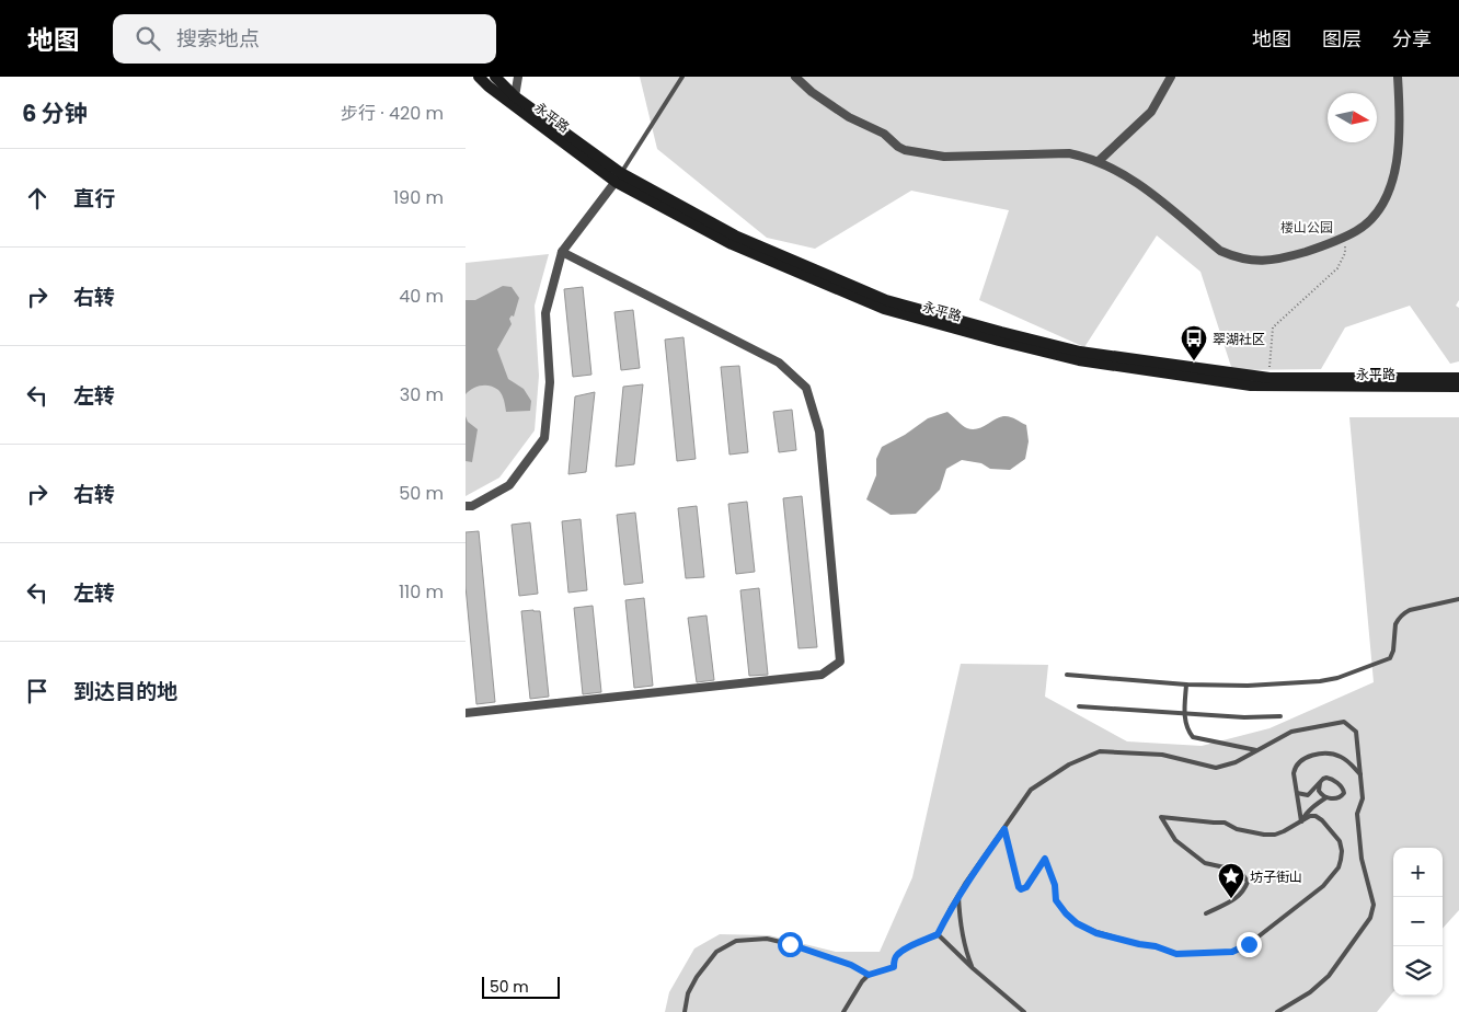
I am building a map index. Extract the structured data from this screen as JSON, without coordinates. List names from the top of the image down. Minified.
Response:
{"streets":{"main road":["永平路"]},"parks":["楼山公园"],"places":{"bus stop":["翠湖社区"],"place":["坊子街山"]},"scale_bar":"50 m","north":"right","page":{"header":"地图","search":"搜索地点","nav":["地图","图层","分享"],"heading":["6 分钟","步行 · 420 m"],"list":[["直行","190 m"],["右转","40 m"],["左转","30 m"],["右转","50 m"],["左转","110 m"],"到达目的地"],"map_buttons":["+","−"],"scale":"50 m"}}
